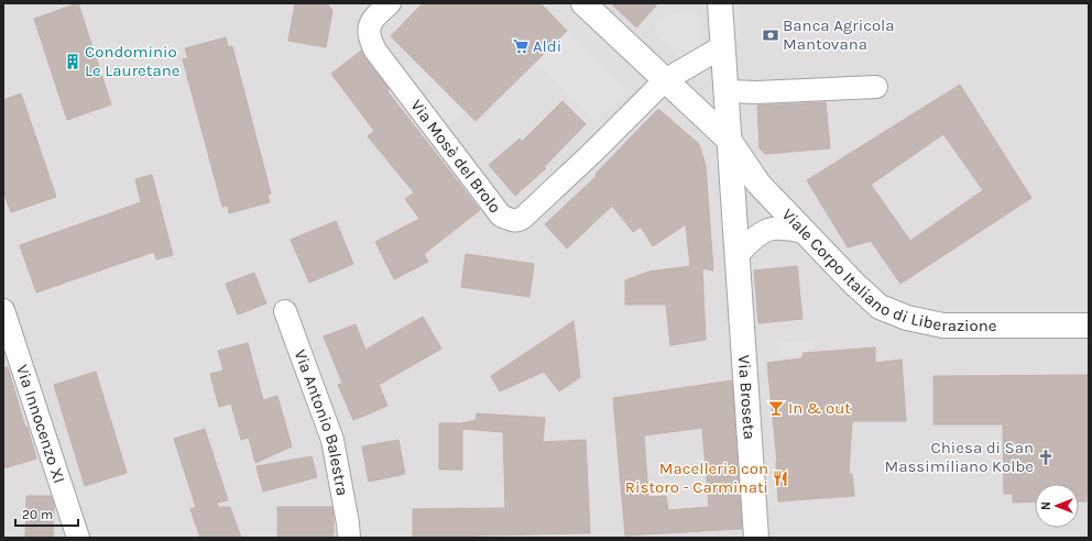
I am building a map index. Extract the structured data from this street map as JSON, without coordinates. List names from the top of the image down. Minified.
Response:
{"streets":{"street":["Via Mosè del Brolo","Viale Corpo Italiano di Liberazione","Via Broseta","Via Innocenzo XI","Via Antonio Balestra"]},"crossings":[["Via Mosè del Brolo","Viale Corpo Italiano di Liberazione"],["Viale Corpo Italiano di Liberazione","Via Broseta"]],"places":{"bank":["Banca Agricola Mantovana"],"supermarket":["Aldi"],"building":["Condominio Le Lauretane"],"bar":["In & out"],"church":["Chiesa di San Massimiliano Kolbe"],"restaurant":["Macelleria con Ristoro - Carminati"]},"scale_bar":"20 m","north":"left"}
